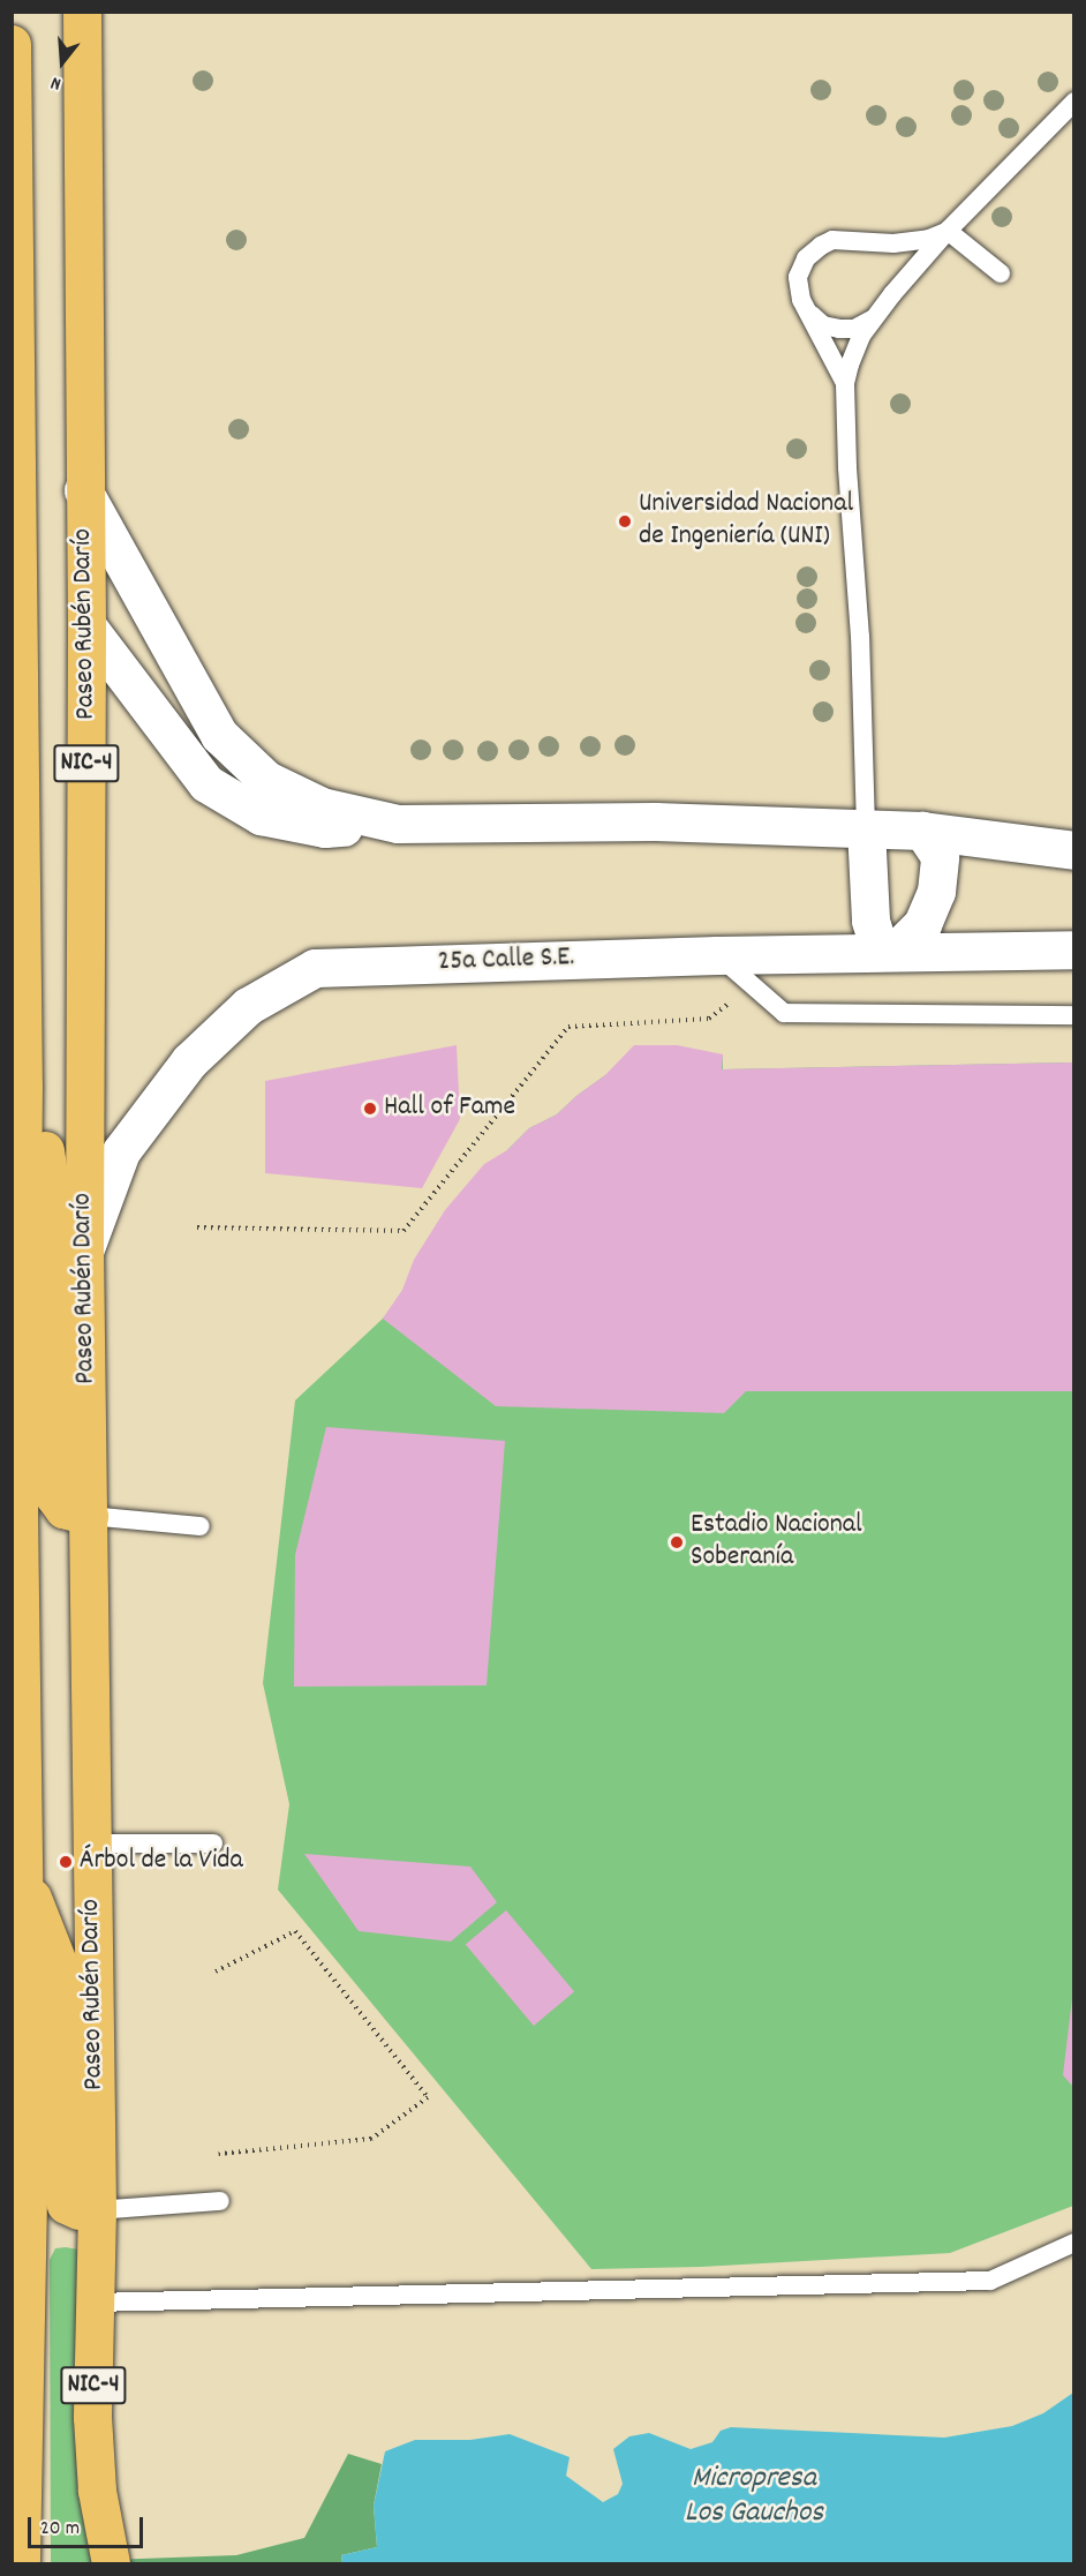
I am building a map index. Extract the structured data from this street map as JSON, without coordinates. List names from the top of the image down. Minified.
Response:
{"streets":{"highway":["Paseo Rubén Darío","NIC-4"],"street":["25a Calle S.E."]},"crossings":[["Paseo Rubén Darío","25a Calle S.E."]],"water":["Micropresa Los Gauchos"],"places":["Universidad Nacional de Ingeniería (UNI)","Hall of Fame","Estadio Nacional Soberanía","Árbol de la Vida"],"scale_bar":"20 m","north":"bottom"}
